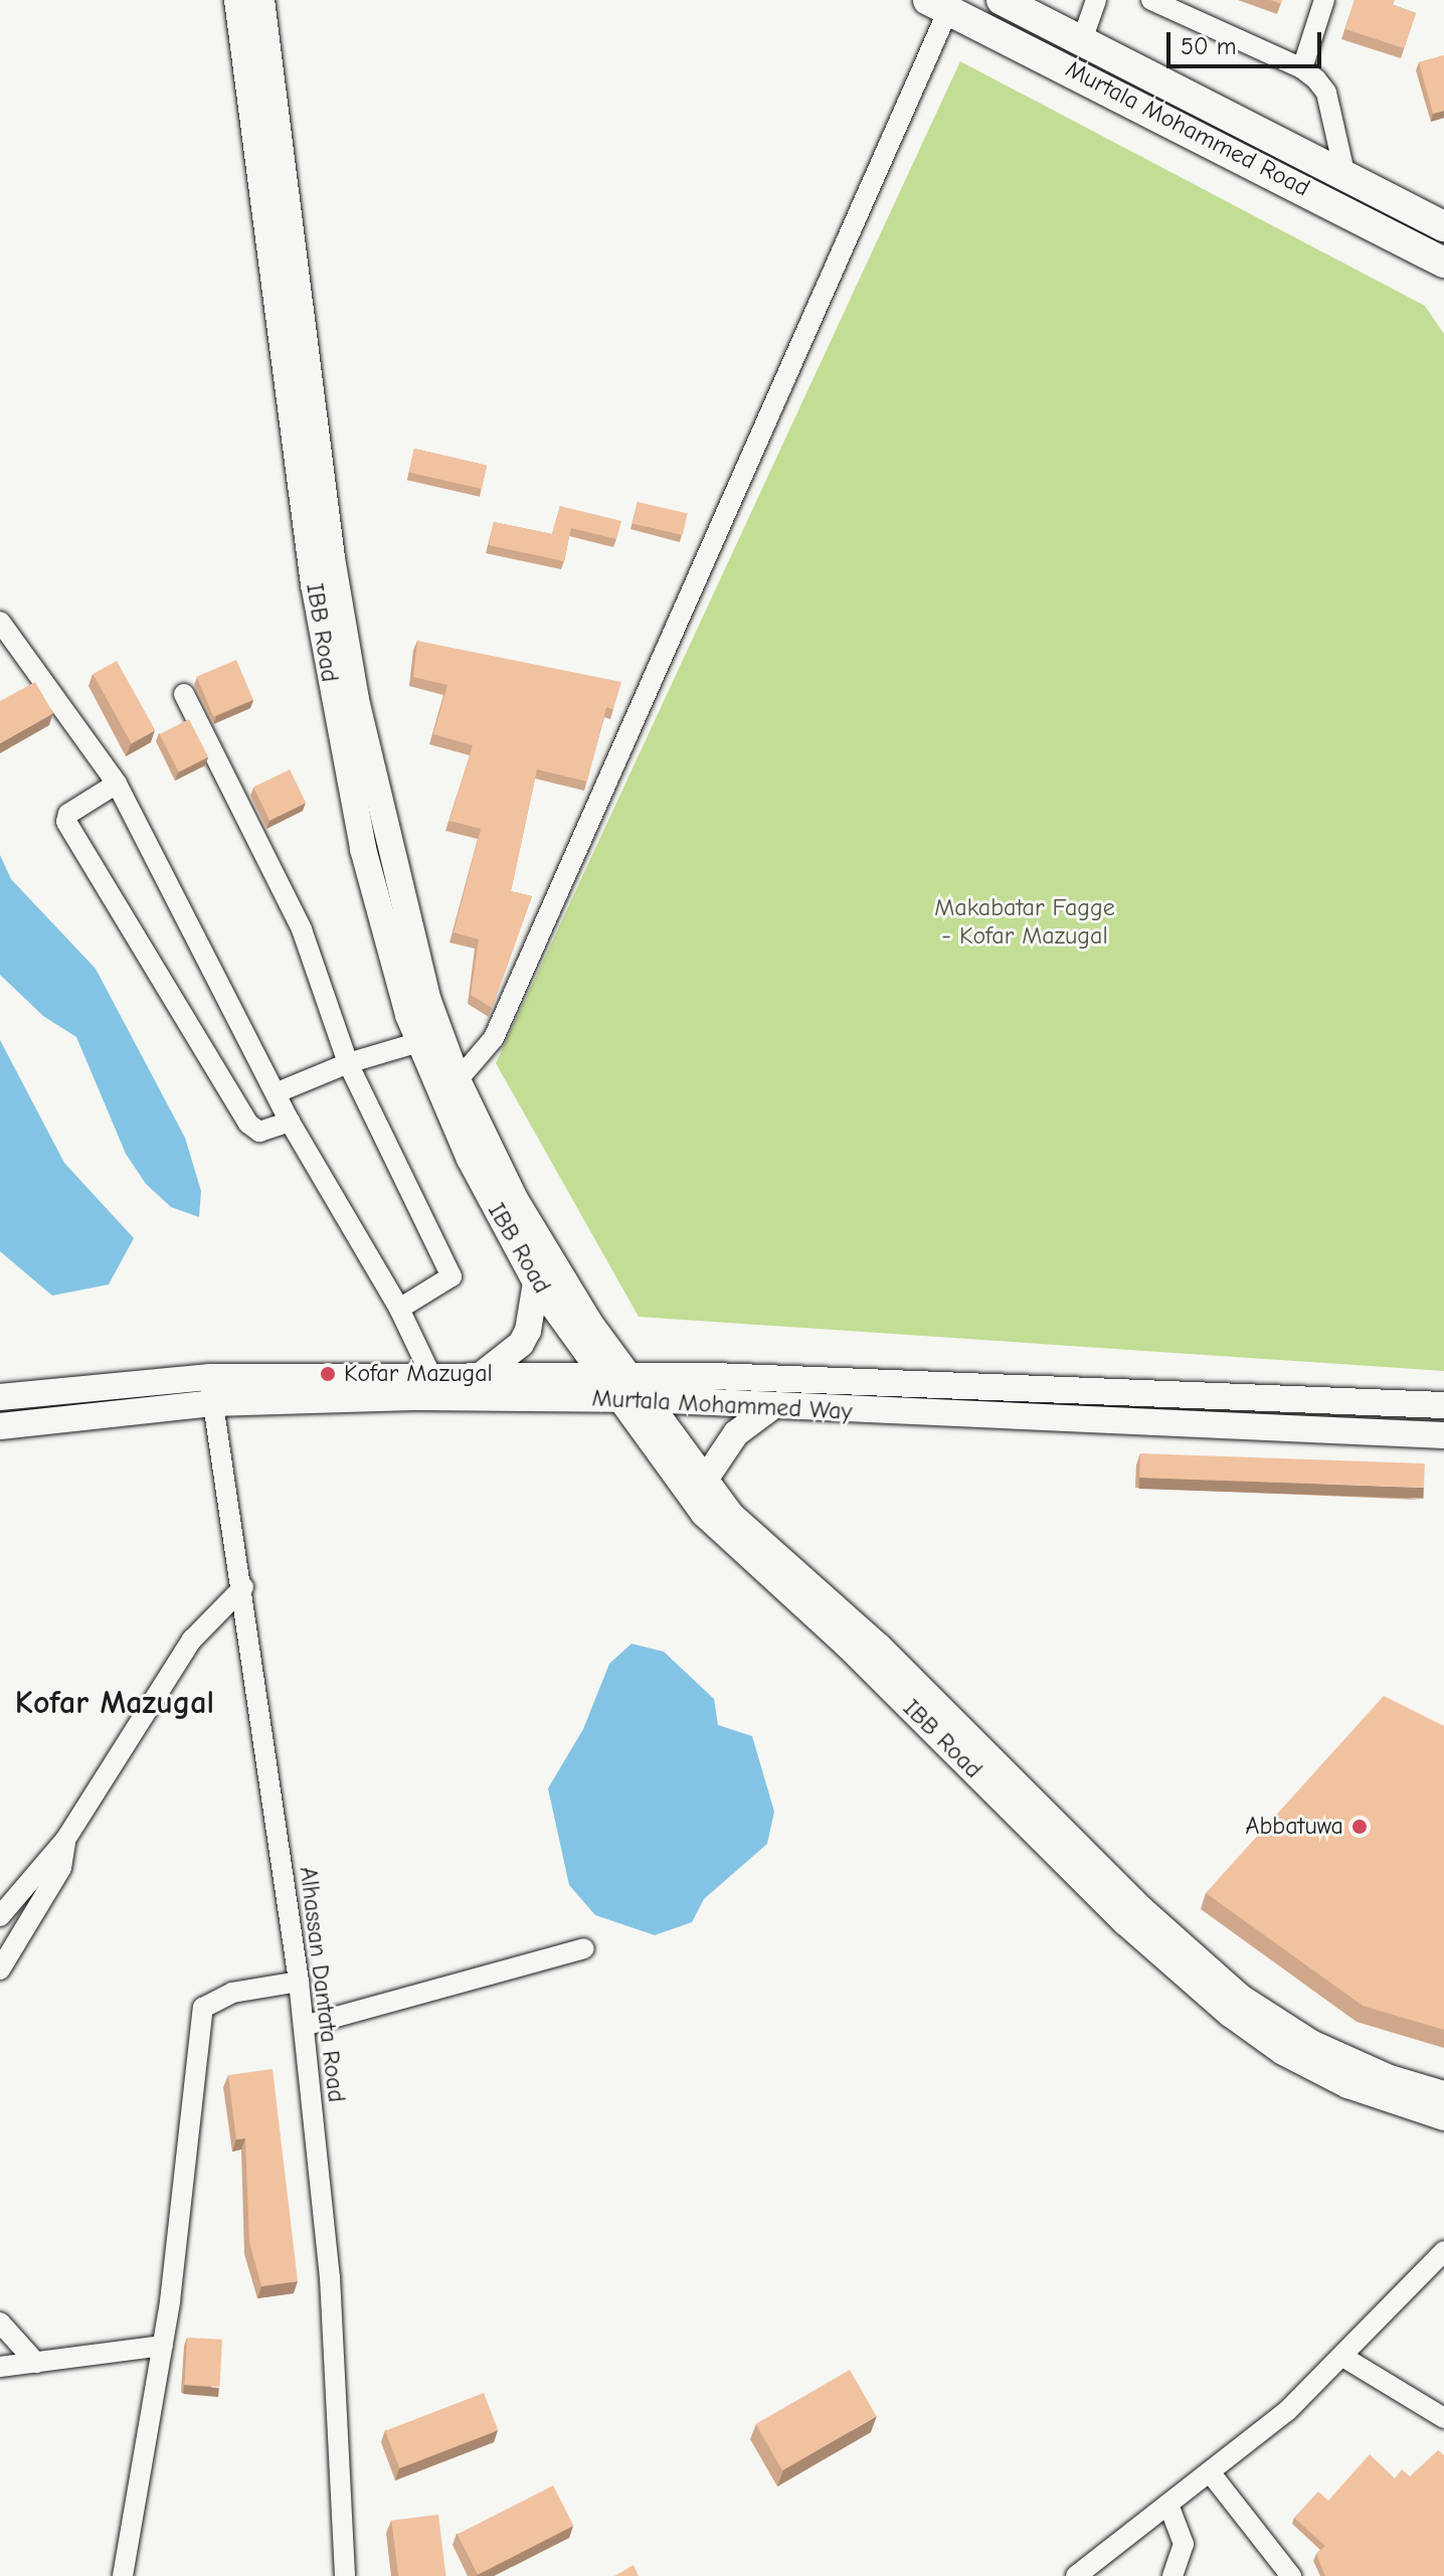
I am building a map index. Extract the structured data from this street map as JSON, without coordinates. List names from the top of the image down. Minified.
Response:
{"streets":{"highway":["Murtala Mohammed Road"],"main road":["IBB Road","Murtala Mohammed Way"],"street":["Alhassan Dantata Road"]},"crossings":[["IBB Road","Murtala Mohammed Way"],["Murtala Mohammed Way","Alhassan Dantata Road"]],"districts":["Kofar Mazugal"],"parks":["Makabatar Fagge - Kofar Mazugal"],"places":["Kofar Mazugal","Abbatuwa"],"scale_bar":"50 m"}
